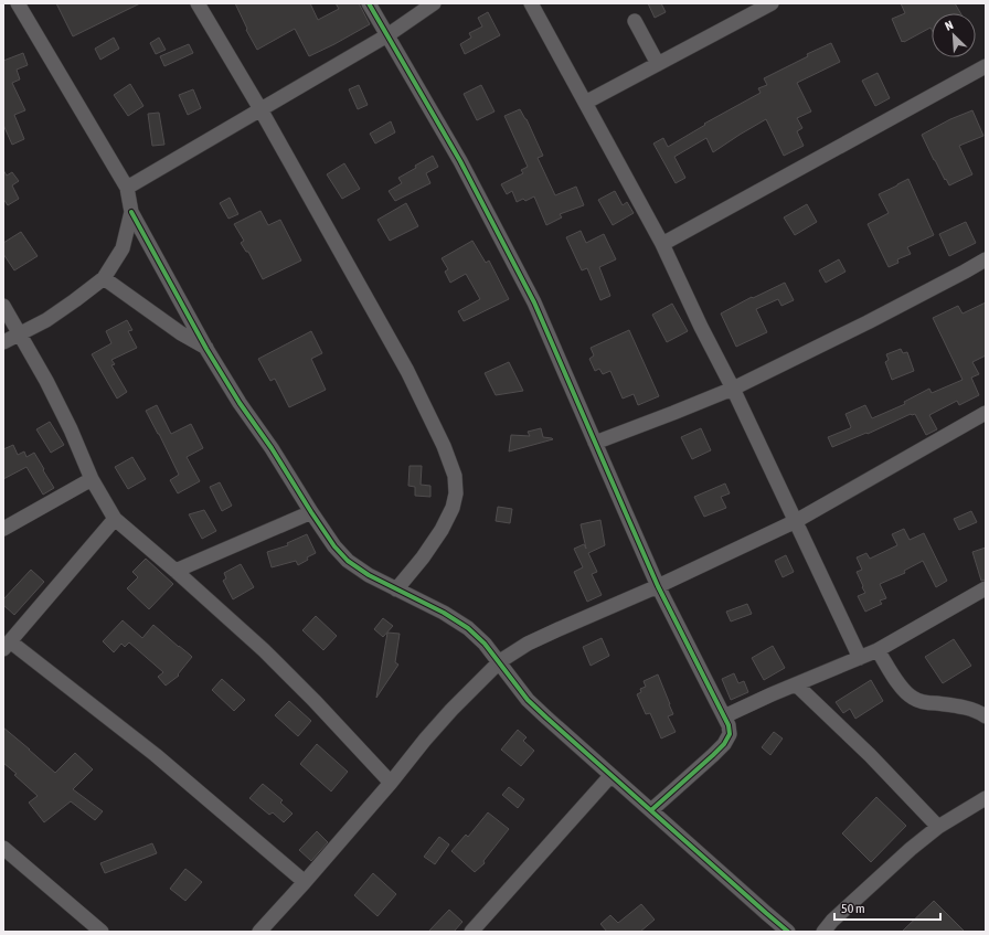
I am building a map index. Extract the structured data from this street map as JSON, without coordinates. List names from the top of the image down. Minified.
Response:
{"scale_bar":"50 m","north":"top left"}
